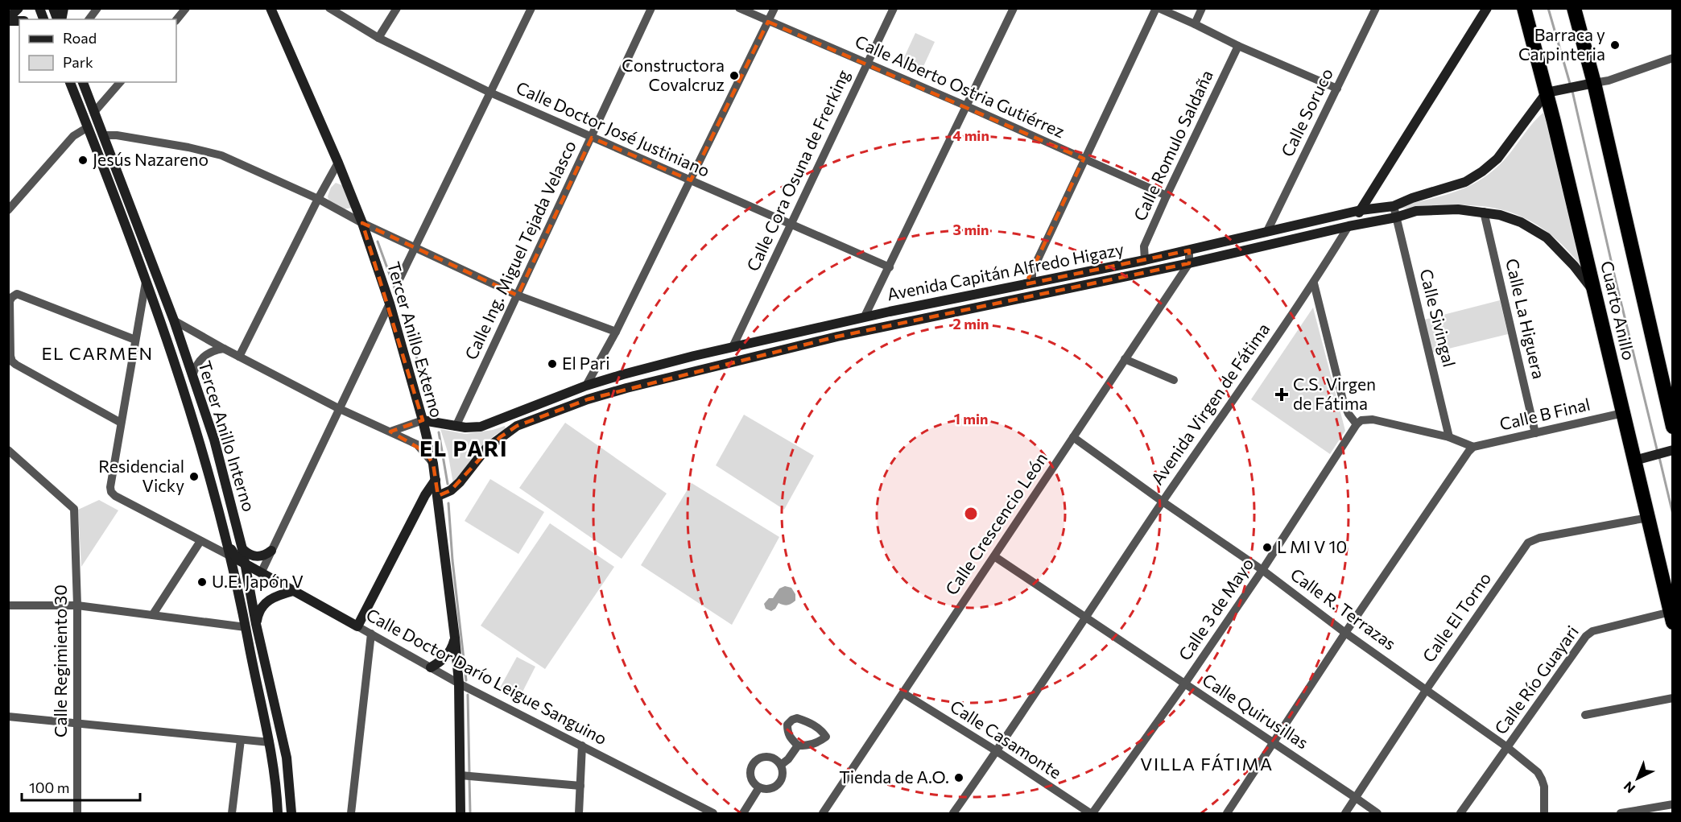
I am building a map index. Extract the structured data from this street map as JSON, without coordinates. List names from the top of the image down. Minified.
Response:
{"streets":{"highway":["Cuarto Anillo"],"street":["Calle Alberto Ostria Gutiérrez","Calle Soruco","Calle Doctor José Justiniano","Calle Romulo Saldaña","Calle Cora Osuna de Frerking","Calle Ing. Miguel Tejada Velasco","Avenida Capitán Alfredo Higazy","Calle Sivingal","Calle La Higuera","Tercer Anillo Externo","Avenida Virgen de Fátima","Calle B Final","Tercer Anillo Interno","Calle Crescencio León","Calle 3 de Mayo","Calle R. Terrazas","Calle El Torno","Calle Regimiento 30","Calle Doctor Darío Leigue Sanguino","Calle Río Guayari","Calle Quirusillas","Calle Casamonte"]},"crossings":[["Calle Alberto Ostria Gutiérrez","Calle Romulo Saldaña"],["Calle Alberto Ostria Gutiérrez","Calle Cora Osuna de Frerking"],["Calle Soruco","Avenida Capitán Alfredo Higazy"],["Calle Doctor José Justiniano","Calle Cora Osuna de Frerking"],["Calle Doctor José Justiniano","Calle Ing. Miguel Tejada Velasco"],["Calle Romulo Saldaña","Avenida Capitán Alfredo Higazy"],["Calle Cora Osuna de Frerking","Avenida Capitán Alfredo Higazy"],["Calle Ing. Miguel Tejada Velasco","Avenida Capitán Alfredo Higazy"],["Avenida Capitán Alfredo Higazy","Cuarto Anillo"],["Avenida Capitán Alfredo Higazy","Calle Sivingal"],["Avenida Capitán Alfredo Higazy","Calle La Higuera"],["Avenida Capitán Alfredo Higazy","Tercer Anillo Externo"],["Avenida Capitán Alfredo Higazy","Avenida Virgen de Fátima"],["Avenida Capitán Alfredo Higazy","Calle Crescencio León"],["Cuarto Anillo","Calle B Final"],["Cuarto Anillo","Calle El Torno"],["Cuarto Anillo","Calle Río Guayari"],["Calle La Higuera","Calle B Final"],["Tercer Anillo Externo","Calle Doctor Darío Leigue Sanguino"],["Avenida Virgen de Fátima","Calle R. Terrazas"],["Avenida Virgen de Fátima","Calle Quirusillas"],["Avenida Virgen de Fátima","Calle Casamonte"],["Tercer Anillo Interno","Calle Doctor Darío Leigue Sanguino"],["Calle Crescencio León","Calle R. Terrazas"],["Calle Crescencio León","Calle Quirusillas"],["Calle Crescencio León","Calle Casamonte"],["Calle 3 de Mayo","Calle R. Terrazas"],["Calle 3 de Mayo","Calle Quirusillas"],["Calle 3 de Mayo","Calle Casamonte"],["Calle R. Terrazas","Calle El Torno"],["Calle R. Terrazas","Calle Río Guayari"],["Calle El Torno","Calle Quirusillas"]],"districts":["EL CARMEN","EL PARI","VILLA FÁTIMA"],"places":{"other":["Barraca y Carpinteria","Constructora Covalcruz","Jesús Nazareno","El Pari","Residencial Vicky","L MI V 10","U.E. Japón V","Tienda de A.O."],"health":["C.S. Virgen de Fátima"]},"legend":["Road","Park"],"scale_bar":"100 m","north":"bottom left","rings":["4 min","3 min","2 min","1 min"]}
